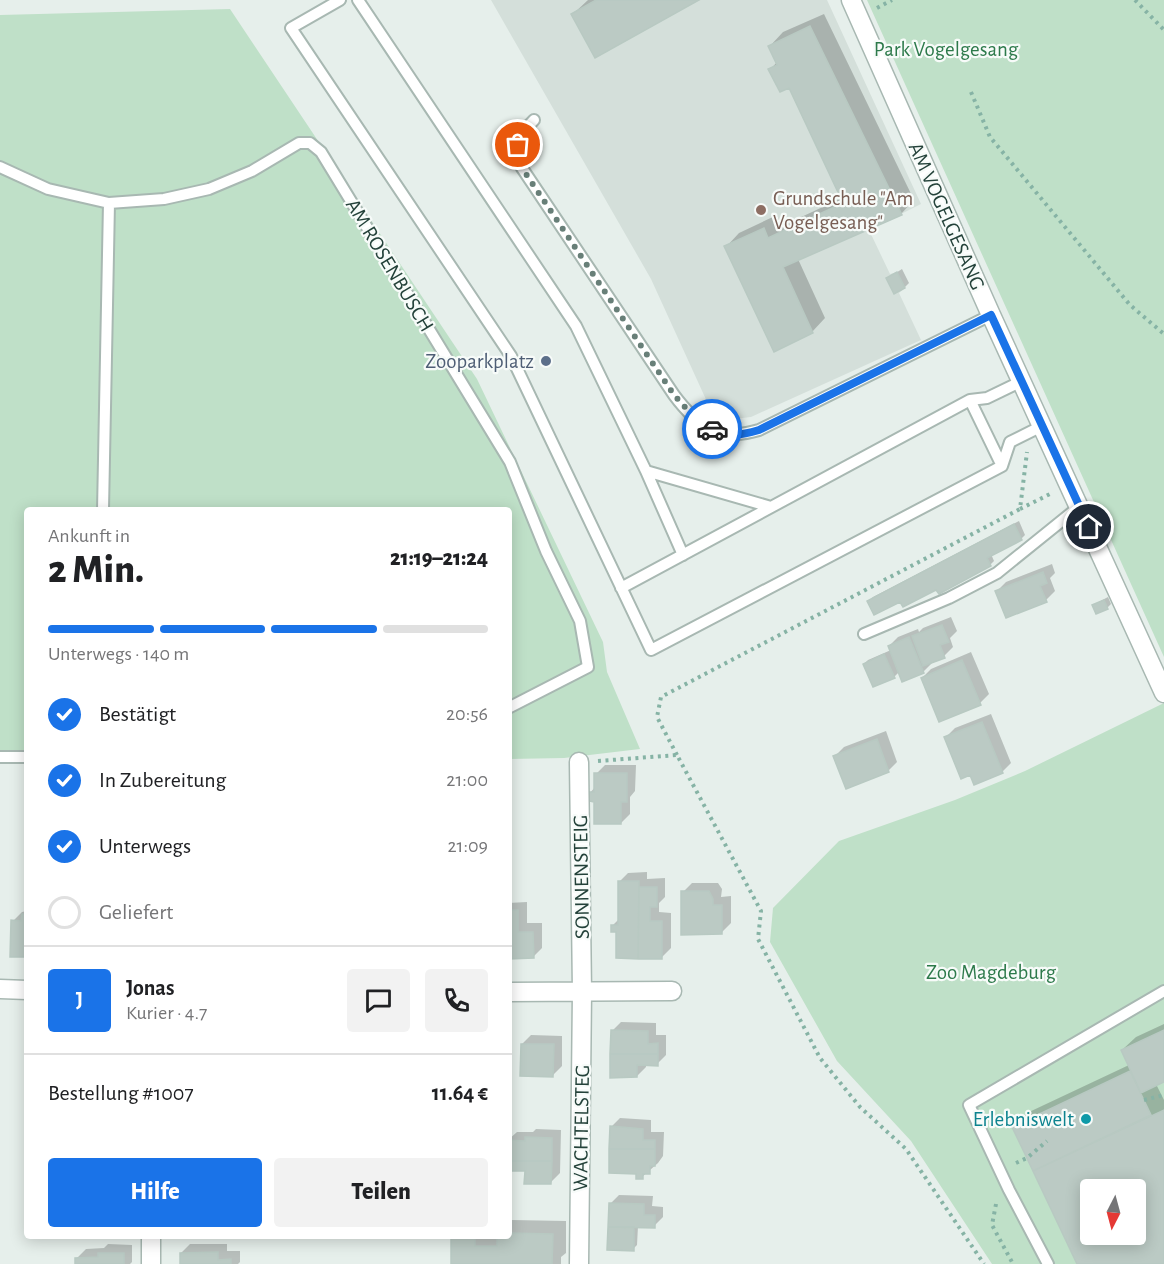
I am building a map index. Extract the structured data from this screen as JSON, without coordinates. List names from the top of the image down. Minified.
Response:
{"streets":{"street":["AM VOGELGESANG","SONNENSTEIG","WACHTELSTEG"],"lane":["AM ROSENBUSCH"]},"crossings":[["SONNENSTEIG","WACHTELSTEG"]],"parks":["Park Vogelgesang","Zoo Magdeburg"],"places":["Grundschule \"Am Vogelgesang\"","Zooparkplatz","Erlebniswelt"],"north":"bottom","page":{"heading":["2 Min.","Ankunft in","21:19–21:24"],"panel":["Jonas","Kurier · 4.7","Bestellung #1007","11.64 €"],"bar":"Unterwegs · 140 m","list":[["Bestätigt","20:56"],["In Zubereitung","21:00"],["Unterwegs","21:09"],"Geliefert"],"round":"J","buttons":["Hilfe","Teilen"]}}
